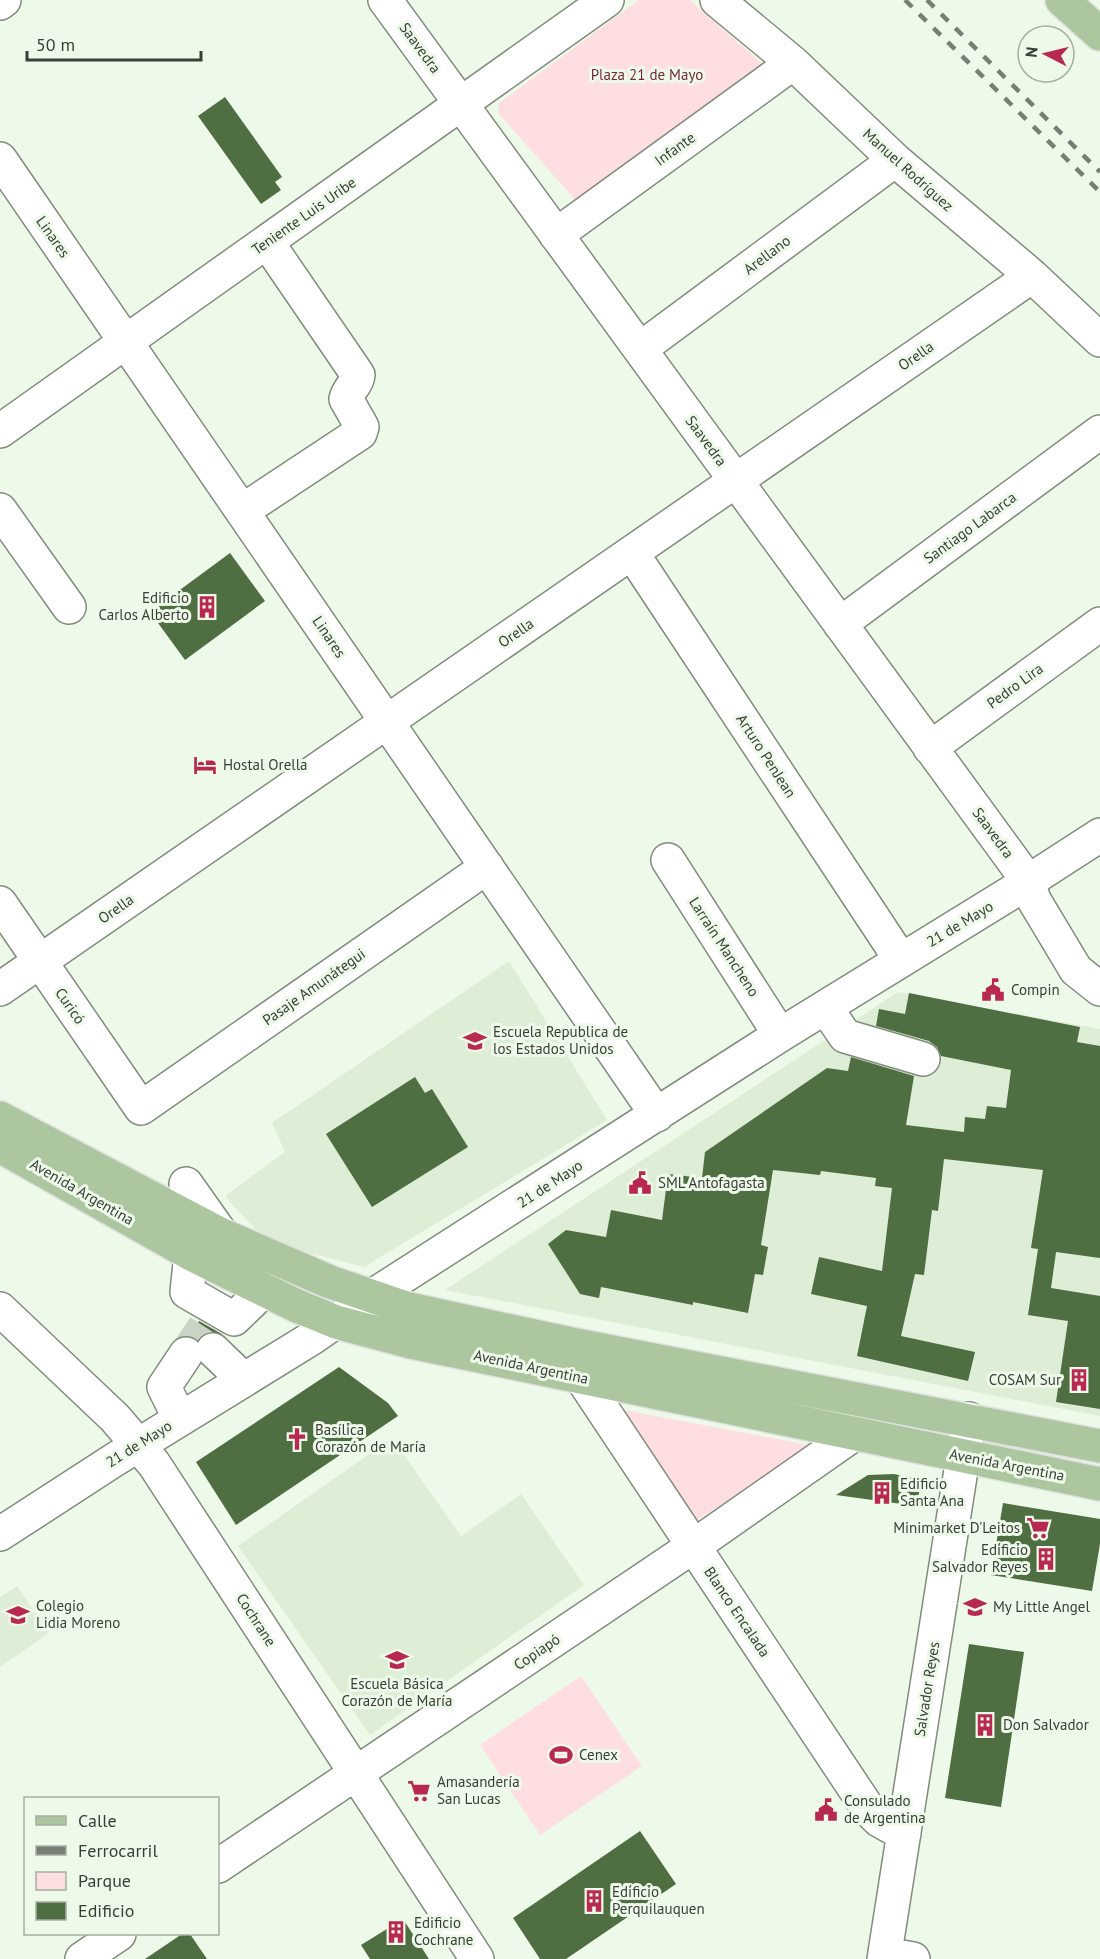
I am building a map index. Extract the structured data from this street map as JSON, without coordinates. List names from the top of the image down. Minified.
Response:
{"streets":{"main road":["Avenida Argentina"],"street":["Saavedra","Infante","Manuel Rodríguez","Teniente Luis Uribe","Linares","Arellano","Orella","Santiago Labarca","Pedro Lira","Arturo PenJean","21 de Mayo","Larraín Mancheno","Pasaje Amunátegui","Curicó","Blanco Encalada","Cochrane","Copiapó","Salvador Reyes"]},"crossings":[["Saavedra","Infante"],["Saavedra","Teniente Luis Uribe"],["Saavedra","Arellano"],["Saavedra","Orella"],["Saavedra","Santiago Labarca"],["Saavedra","Pedro Lira"],["Saavedra","21 de Mayo"],["Infante","Manuel Rodríguez"],["Manuel Rodríguez","Arellano"],["Manuel Rodríguez","Orella"],["Teniente Luis Uribe","Linares"],["Linares","Orella"],["Linares","21 de Mayo"],["Linares","Pasaje Amunátegui"],["Orella","Arturo PenJean"],["Orella","Curicó"],["Arturo PenJean","21 de Mayo"],["21 de Mayo","Larraín Mancheno"],["21 de Mayo","Avenida Argentina"],["21 de Mayo","Cochrane"],["Pasaje Amunátegui","Curicó"],["Avenida Argentina","Blanco Encalada"],["Avenida Argentina","Copiapó"],["Avenida Argentina","Salvador Reyes"],["Blanco Encalada","Copiapó"],["Blanco Encalada","Salvador Reyes"],["Cochrane","Copiapó"]],"parks":["Plaza 21 de Mayo"],"places":{"building":["Edificio Carlos Alberto","COSAM Sur","Edificio Santa Ana","Edificio Salvador Reyes","Don Salvador","Edificio Perquilauquen","Edificio Cochrane"],"hotel":["Hostal Orella"],"public building":["Compin","SML Antofagasta","Consulado de Argentina"],"school or university":["Escuela Republica de los Estados Unidos","My Little Angel","Colegio Lidia Moreno","Escuela Básica Corazón de María"],"church":["Basílica Corazón de María"],"supermarket":["Minimarket D'Leitos","Amasandería San Lucas"],"sports":["Cenex"]},"legend":["Calle","Ferrocarril","Parque","Edificio"],"scale_bar":"50 m","north":"left"}
